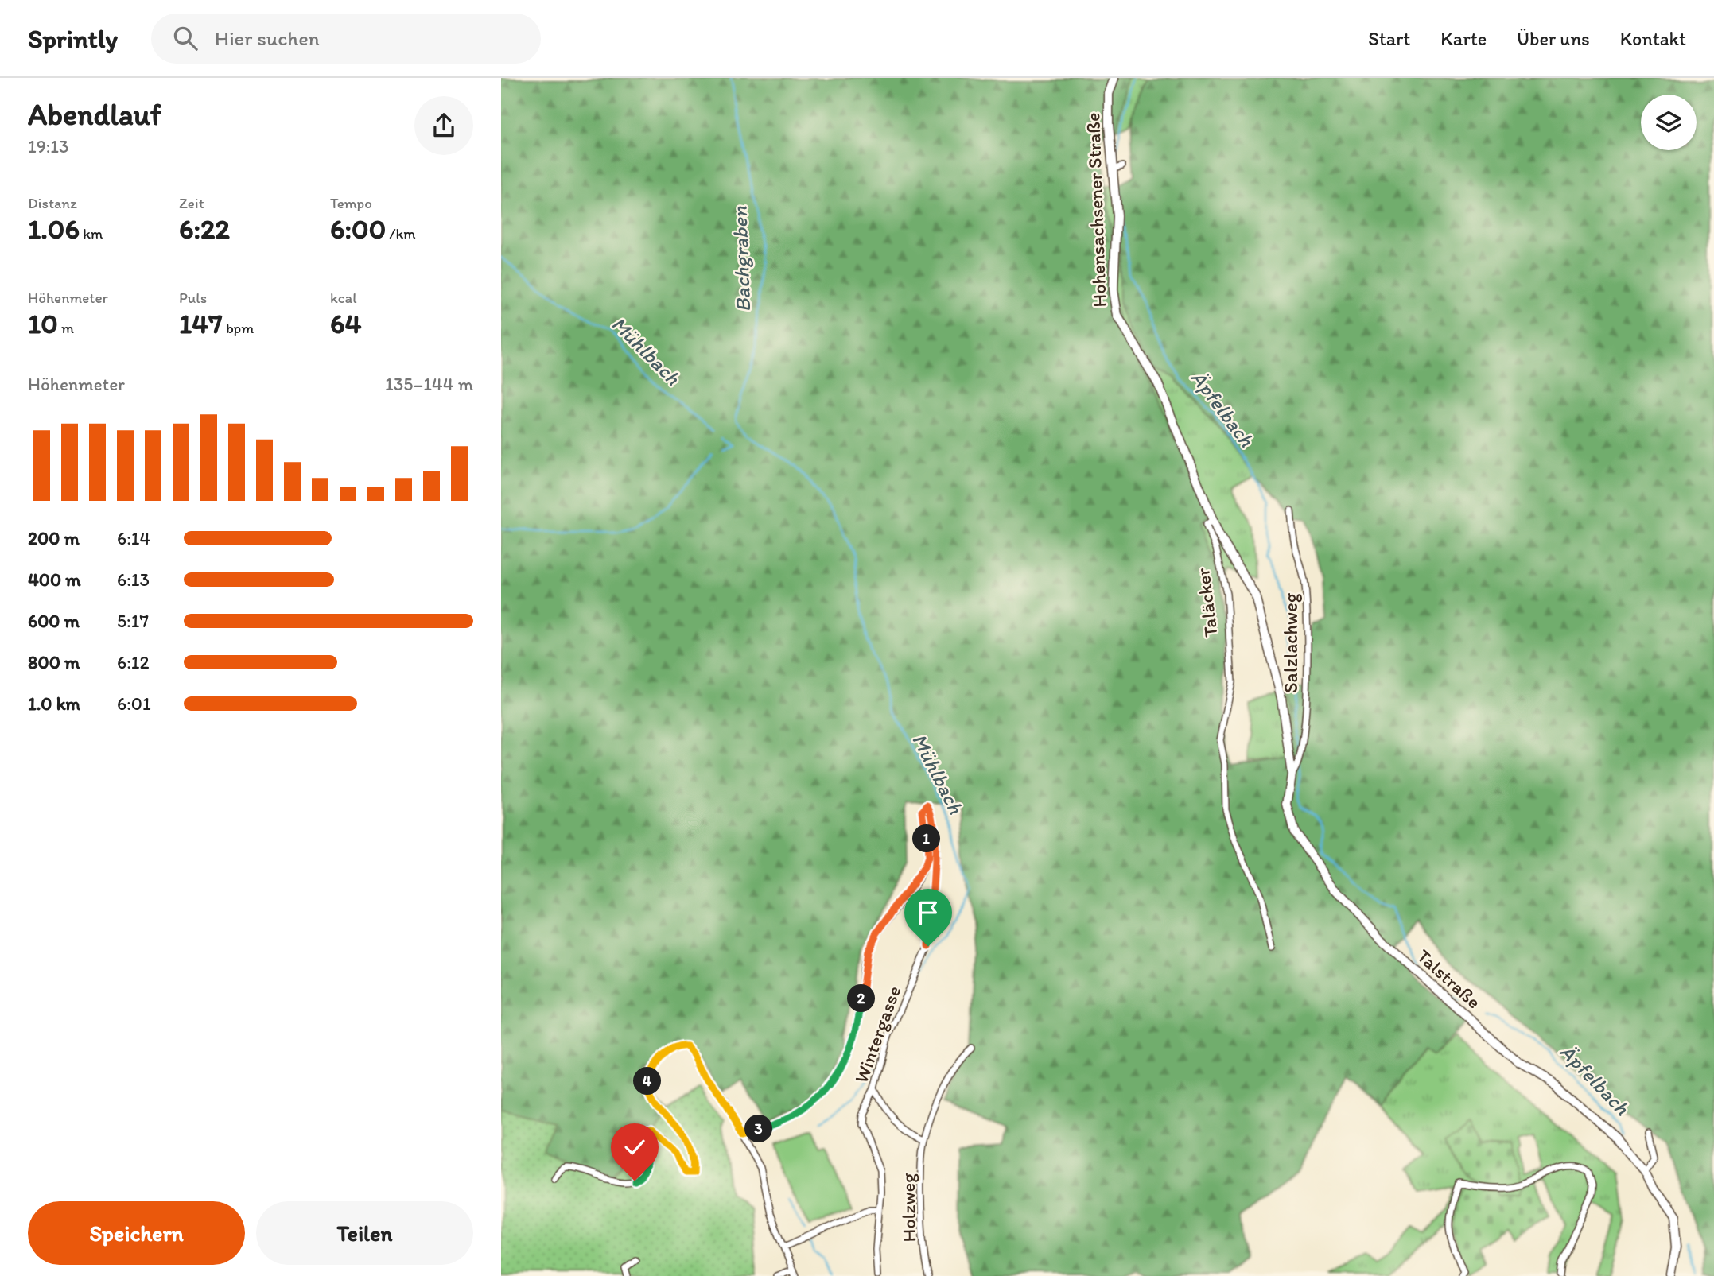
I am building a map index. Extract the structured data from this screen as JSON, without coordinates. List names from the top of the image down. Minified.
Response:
{"streets":{"street":["Hohensachsener Straße","Taläcker","Salzlachweg","Talstraße","Wintergasse","Holzweg"]},"crossings":[["Hohensachsener Straße","Taläcker"],["Taläcker","Salzlachweg"],["Taläcker","Talstraße"],["Salzlachweg","Talstraße"]],"water":["Bachgraben","Mühlbach","Äpfelbach"],"page":{"header":"Sprintly","search":"Hier suchen","nav":["Start","Karte","Über uns","Kontakt"],"heading":["Abendlauf","19:13"],"stats":[["Distanz","1.06 km"],["Zeit","6:22"],["Tempo","6:00 /km"],["Höhenmeter","10 m"],["Puls","147 bpm"],["kcal","64"]],"chart":["Höhenmeter","135–144 m"],"list":[{"name":"200 m","note":"6:14"},{"name":"400 m","note":"6:13"},{"name":"600 m","note":"5:17"},{"name":"800 m","note":"6:12"},{"name":"1.0 km","note":"6:01"}],"pins":["1","2","4","3"],"buttons":["Speichern","Teilen"]}}
